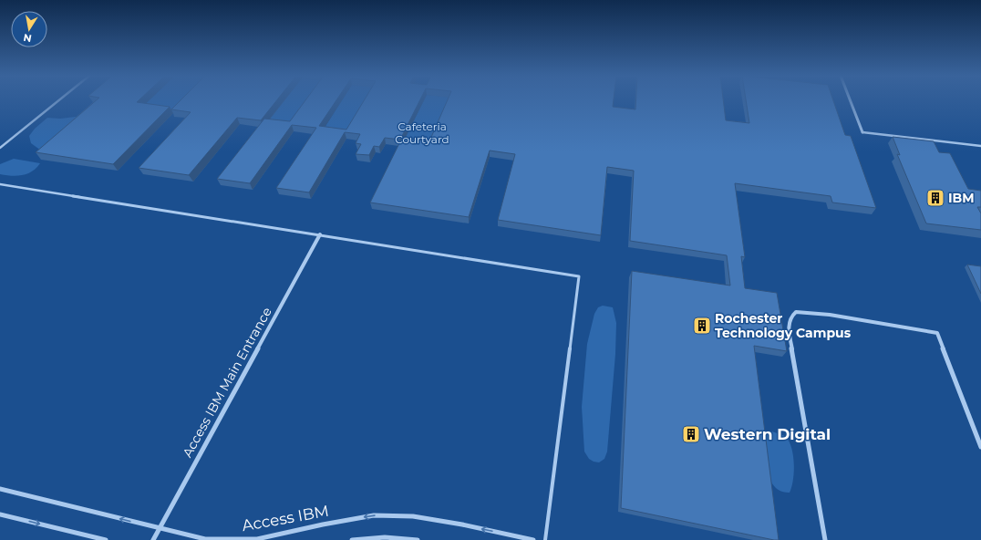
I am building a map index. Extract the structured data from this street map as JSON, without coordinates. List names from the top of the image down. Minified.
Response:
{"streets":{"street":["Access IBM Main Entrance","Access IBM"]},"crossings":[["Access IBM Main Entrance","Access IBM"]],"parks":["Cafeteria Courtyard"],"places":{"building":["IBM","Rochester Technology Campus","Western Digital"]},"north":"bottom"}
